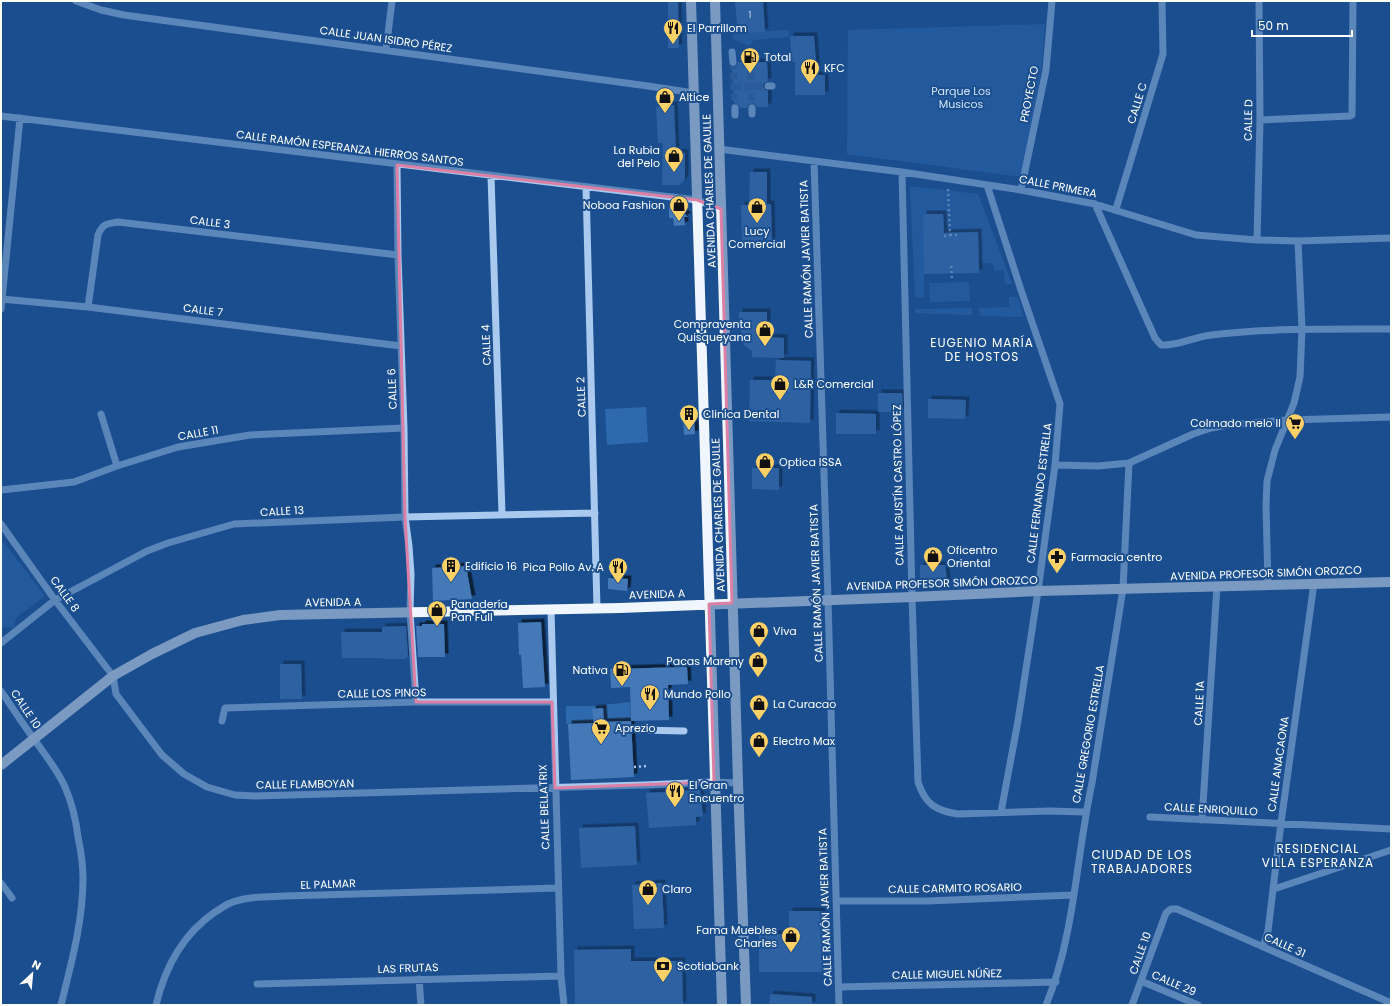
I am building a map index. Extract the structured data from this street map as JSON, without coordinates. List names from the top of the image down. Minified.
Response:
{"streets":{"main road":["AVENIDA CHARLES DE GAULLE","AVENIDA PROFESOR SIMÓN OROZCO","AVENIDA A"],"street":["CALLE JUAN ISIDRO PÉREZ","PROYECTO","CALLE C","CALLE D","CALLE RAMÓN ESPERANZA HIERROS SANTOS","CALLE PRIMERA","CALLE 3","CALLE RAMÓN JAVIER BATISTA","CALLE 7","CALLE 4","CALLE 6","CALLE 2","CALLE 11","CALLE AGUSTÍN CASTRO LÓPEZ","CALLE FERNANDO ESTRELLA","CALLE 13","CALLE 8","CALLE LOS PINOS","CALLE 1A","CALLE 10","CALLE GREGORIO ESTRELLA","CALLE ANACAONA","CALLE FLAMBOYAN","CALLE BELLATRIX","CALLE ENRIQUILLO","EL PALMAR","CALLE CARMITO ROSARIO","CALLE 31","LAS FRUTAS","CALLE MIGUEL NÚÑEZ","CALLE 29"]},"crossings":[["CALLE JUAN ISIDRO PÉREZ","AVENIDA CHARLES DE GAULLE"],["PROYECTO","CALLE PRIMERA"],["CALLE C","CALLE PRIMERA"],["CALLE D","CALLE PRIMERA"],["CALLE RAMÓN ESPERANZA HIERROS SANTOS","AVENIDA CHARLES DE GAULLE"],["CALLE RAMÓN ESPERANZA HIERROS SANTOS","CALLE 4"],["CALLE RAMÓN ESPERANZA HIERROS SANTOS","CALLE 6"],["CALLE RAMÓN ESPERANZA HIERROS SANTOS","CALLE 2"],["CALLE PRIMERA","AVENIDA CHARLES DE GAULLE"],["CALLE PRIMERA","CALLE RAMÓN JAVIER BATISTA"],["CALLE PRIMERA","CALLE AGUSTÍN CASTRO LÓPEZ"],["CALLE PRIMERA","CALLE FERNANDO ESTRELLA"],["AVENIDA CHARLES DE GAULLE","AVENIDA PROFESOR SIMÓN OROZCO"],["AVENIDA CHARLES DE GAULLE","AVENIDA A"],["AVENIDA CHARLES DE GAULLE","CALLE FLAMBOYAN"],["CALLE 3","CALLE 7"],["CALLE 3","CALLE 6"],["CALLE RAMÓN JAVIER BATISTA","AVENIDA PROFESOR SIMÓN OROZCO"],["CALLE RAMÓN JAVIER BATISTA","CALLE CARMITO ROSARIO"],["CALLE RAMÓN JAVIER BATISTA","CALLE MIGUEL NÚÑEZ"],["CALLE 7","CALLE 6"],["CALLE 4","CALLE 13"],["CALLE 6","CALLE 11"],["CALLE 6","CALLE 13"],["CALLE 6","AVENIDA A"],["CALLE 6","CALLE LOS PINOS"],["CALLE 2","CALLE 13"],["CALLE 2","AVENIDA A"],["CALLE AGUSTÍN CASTRO LÓPEZ","CALLE FERNANDO ESTRELLA"],["CALLE AGUSTÍN CASTRO LÓPEZ","AVENIDA PROFESOR SIMÓN OROZCO"],["CALLE AGUSTÍN CASTRO LÓPEZ","CALLE GREGORIO ESTRELLA"],["CALLE FERNANDO ESTRELLA","AVENIDA PROFESOR SIMÓN OROZCO"],["CALLE 13","CALLE 8"],["AVENIDA PROFESOR SIMÓN OROZCO","AVENIDA A"],["AVENIDA PROFESOR SIMÓN OROZCO","CALLE 1A"],["AVENIDA PROFESOR SIMÓN OROZCO","CALLE GREGORIO ESTRELLA"],["AVENIDA PROFESOR SIMÓN OROZCO","CALLE ANACAONA"],["CALLE 8","AVENIDA A"],["CALLE 8","CALLE FLAMBOYAN"],["AVENIDA A","CALLE 10"],["AVENIDA A","CALLE FLAMBOYAN"],["AVENIDA A","CALLE BELLATRIX"],["CALLE LOS PINOS","CALLE BELLATRIX"],["CALLE 1A","CALLE ENRIQUILLO"],["CALLE 10","CALLE 31"],["CALLE 10","CALLE 29"],["CALLE GREGORIO ESTRELLA","CALLE CARMITO ROSARIO"],["CALLE GREGORIO ESTRELLA","CALLE MIGUEL NÚÑEZ"],["CALLE ANACAONA","CALLE ENRIQUILLO"],["CALLE ANACAONA","CALLE 31"],["CALLE FLAMBOYAN","CALLE BELLATRIX"],["CALLE BELLATRIX","EL PALMAR"],["CALLE BELLATRIX","LAS FRUTAS"]],"districts":["EUGENIO MARÍA DE HOSTOS","RESIDENCIAL VILLA ESPERANZA","CIUDAD DE LOS TRABAJADORES"],"parks":["Parque Los Musicos"],"places":{"restaurant":["El Parrillom","KFC","Pica Pollo Av. A","Mundo Pollo","El Gran Encuentro"],"fuel station":["Total","Nativa"],"shop":["Altice","La Rubia del Pelo","Noboa Fashion","Lucy Comercial","Compraventa Quisqueyana","L&R Comercial","Optica ISSA","Oficentro Oriental","Panadería Pan Full","Viva","Pacas Mareny","La Curacao","Electro Max","Claro","Fama Muebles Charles"],"building":["Clinica Dental","Edificio 16"],"supermarket":["Colmado melo II","Aprezio"],"pharmacy":["Farmacia centro"],"bank":["Scotiabank"]},"house_numbers":["1"],"scale_bar":"50 m","north":"top right"}
